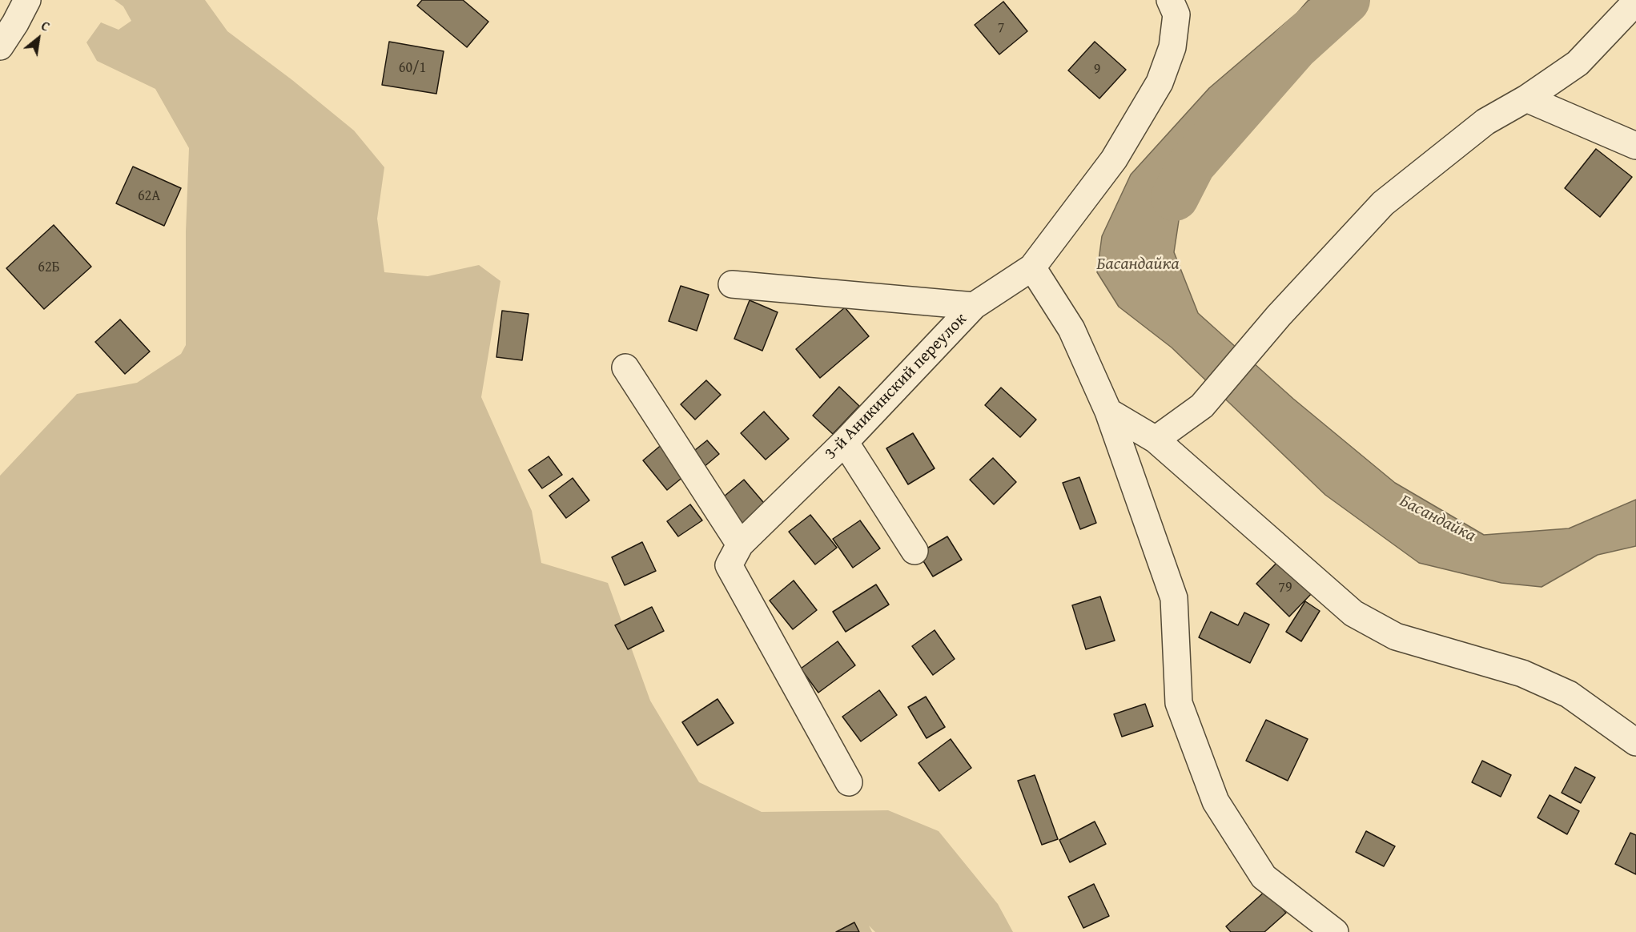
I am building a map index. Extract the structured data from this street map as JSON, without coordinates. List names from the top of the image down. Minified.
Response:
{"streets":{"street":["3-й Аникинский переулок"]},"water":["Басандайка"],"house_numbers":["7","60/1","9","62А","62Б","79"],"north":"top right"}
